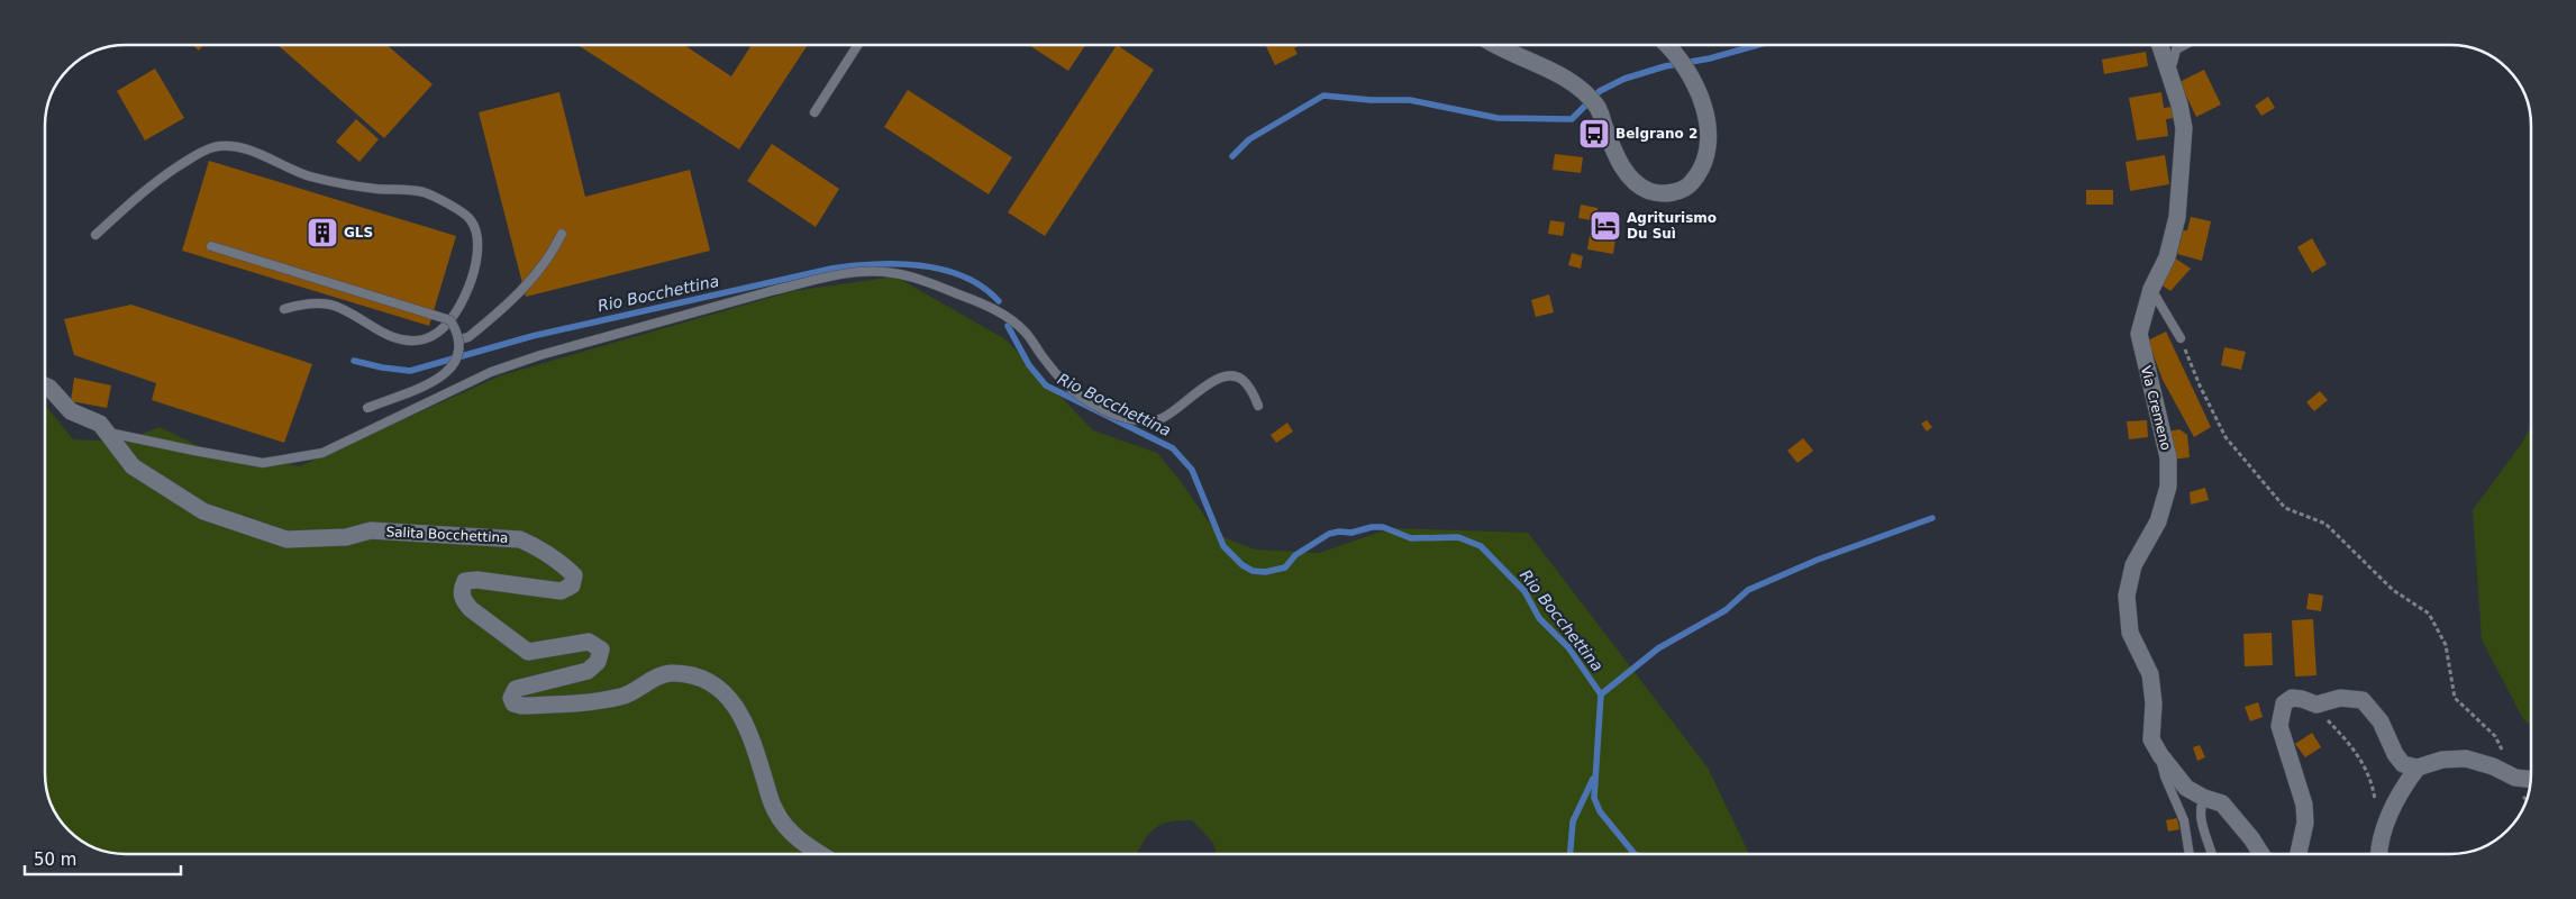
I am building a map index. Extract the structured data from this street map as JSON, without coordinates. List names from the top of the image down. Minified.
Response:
{"streets":{"street":["Via Cremeno","Salita Bocchettina"]},"water":["Rio Bocchettina"],"places":{"bus stop":["Belgrano 2"],"hotel":["Agriturismo Du Suì"],"building":["GLS"]},"scale_bar":"50 m"}
